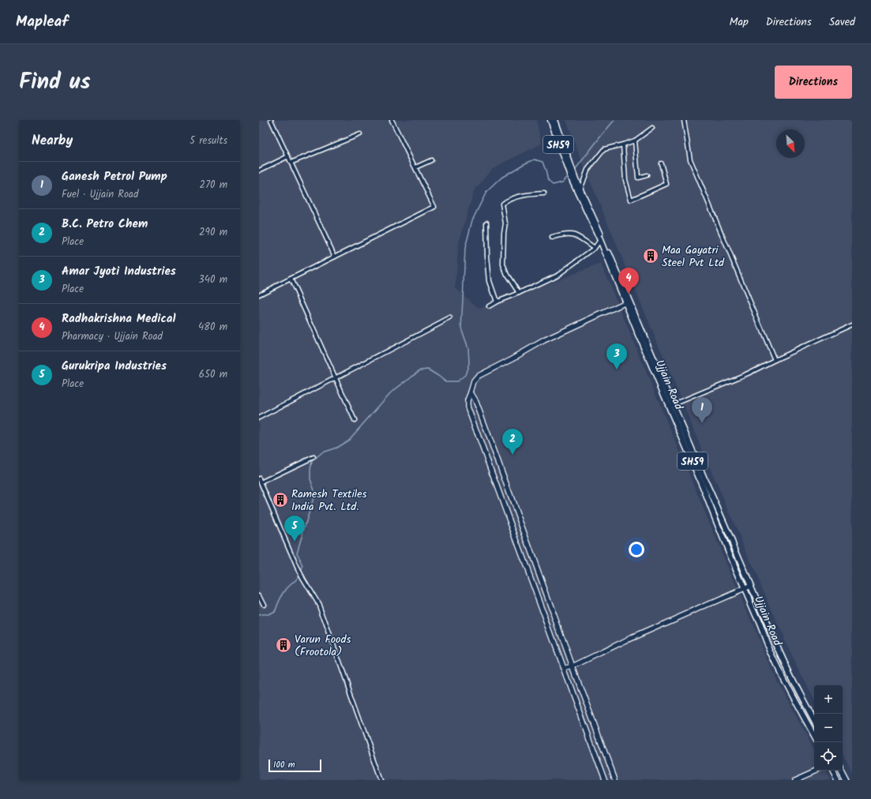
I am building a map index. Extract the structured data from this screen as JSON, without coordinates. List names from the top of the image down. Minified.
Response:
{"streets":{"main road":["SH59","Ujjain Road"]},"places":{"building":["Maa Gayatri Steel Pvt Ltd","Ramesh Textiles India Pvt. Ltd.","Varun Foods (Frootola)"]},"scale_bar":"100 m","north":"bottom right","page":{"header":"Mapleaf","nav":["Map","Directions","Saved"],"title":"Find us","buttons":"Directions","heading":["Nearby","5 results"],"list":[{"mark":"1","name":"Ganesh Petrol Pump","note":"Fuel · Ujjain Road","value":"270 m"},{"mark":"2","name":"B.C. Petro Chem","note":"Place","value":"290 m"},{"mark":"3","name":"Amar Jyoti Industries","note":"Place","value":"340 m"},{"mark":"4","name":"Radhakrishna Medical","note":"Pharmacy · Ujjain Road","value":"480 m"},{"mark":"5","name":"Gurukripa Industries","note":"Place","value":"650 m"}],"pins":["4","3","1","2","5"],"map_buttons":["+","−"],"scale":"100 m"}}
